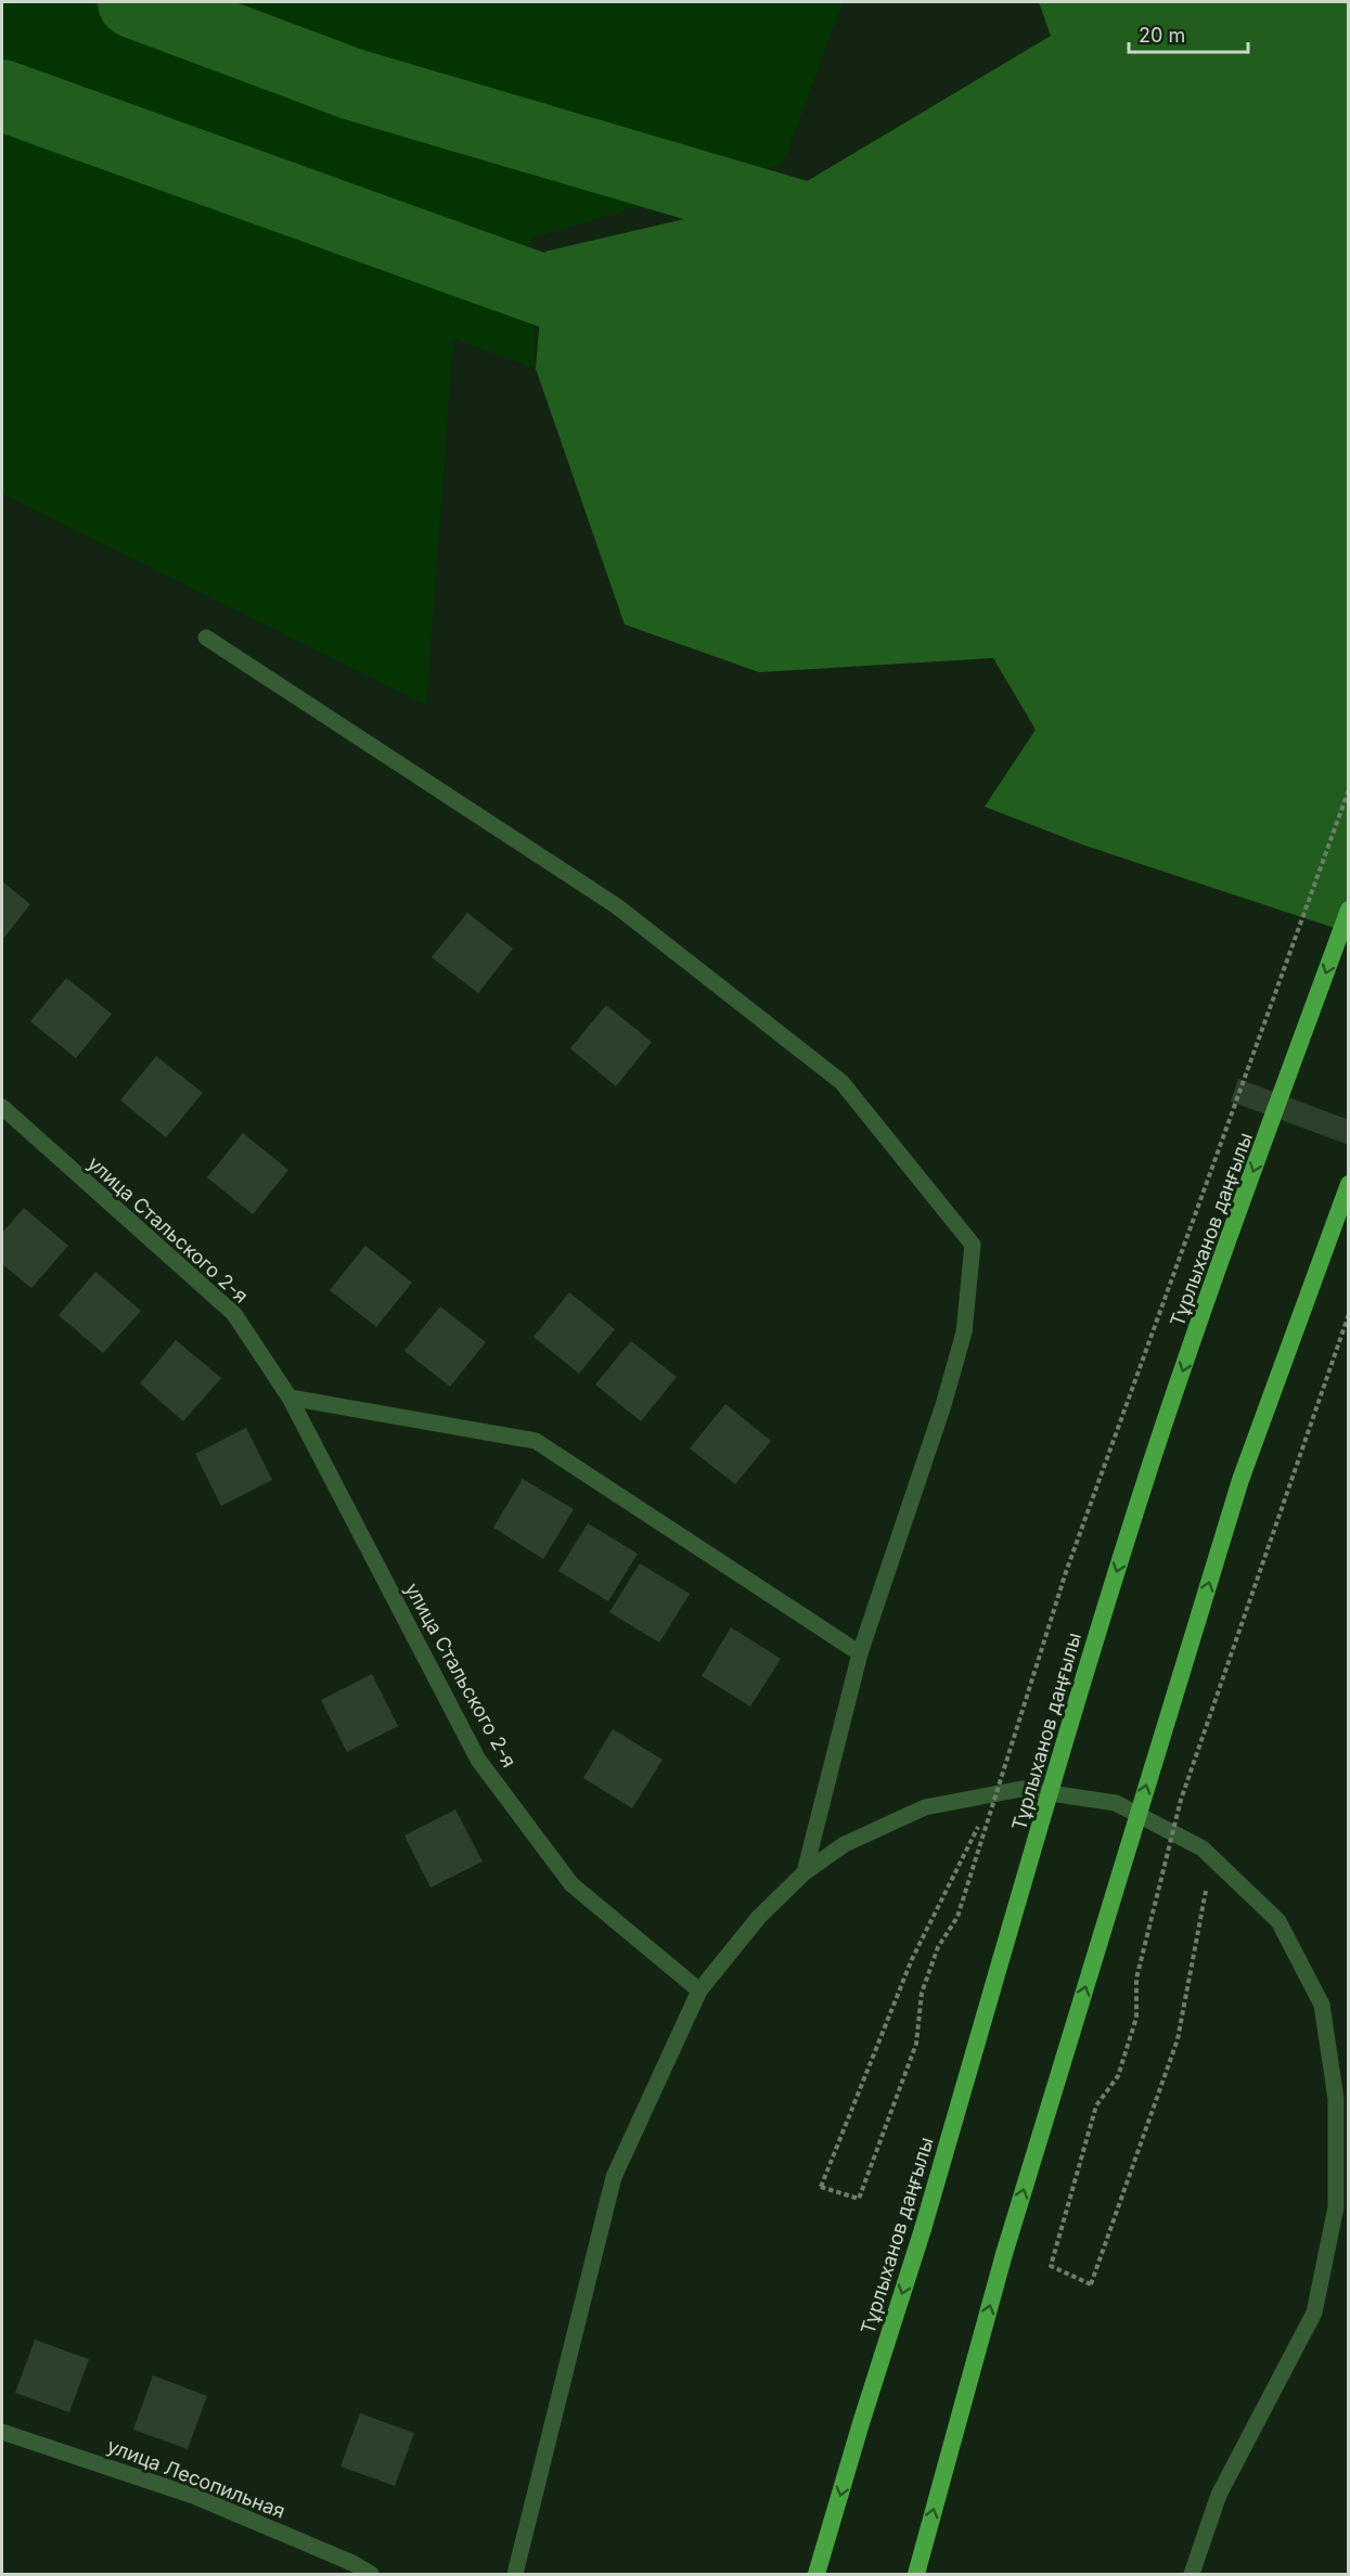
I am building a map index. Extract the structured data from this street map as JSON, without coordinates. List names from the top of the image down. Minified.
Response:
{"streets":{"highway":["Тұрлыханов даңғылы"],"street":["улица Стальского 2-я","улица Лесопильная"]},"scale_bar":"20 m"}
